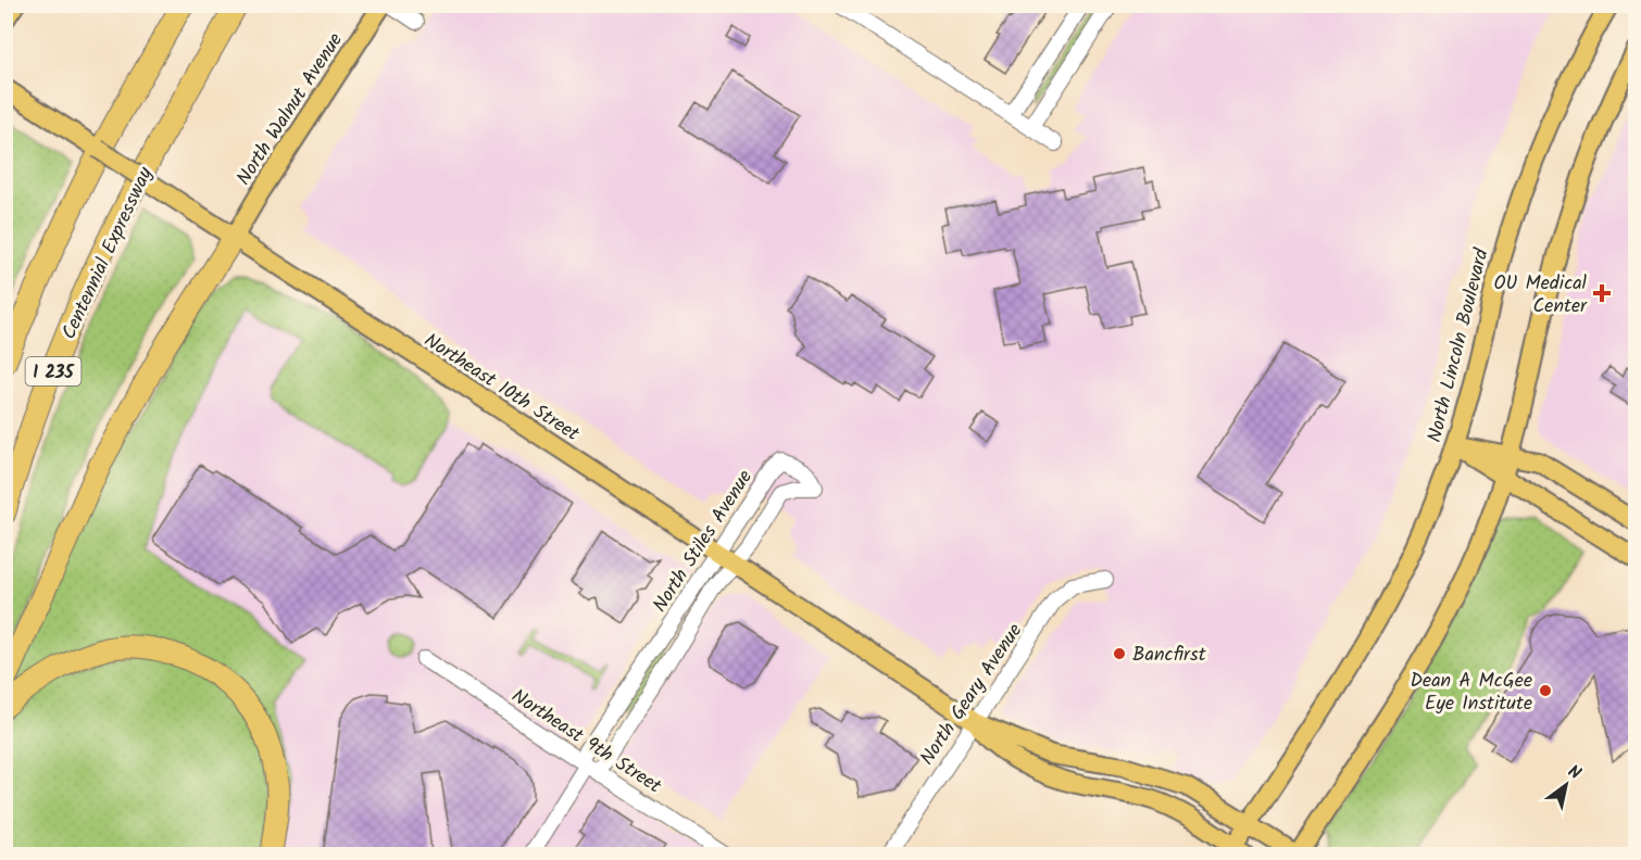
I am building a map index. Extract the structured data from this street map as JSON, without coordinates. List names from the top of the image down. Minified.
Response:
{"streets":{"highway":["Centennial Expressway","I 235"],"main road":["North Walnut Avenue","North Lincoln Boulevard","Northeast 10th Street"],"street":["North Stiles Avenue","North Geary Avenue","Northeast 9th Street"]},"crossings":[["North Walnut Avenue","Northeast 10th Street"],["North Lincoln Boulevard","Northeast 10th Street"],["Northeast 10th Street","North Stiles Avenue"],["Northeast 10th Street","North Geary Avenue"],["North Stiles Avenue","Northeast 9th Street"]],"places":{"health":["OU Medical Center"],"other":["Bancfirst","Dean A McGee Eye Institute"]},"north":"top right"}
